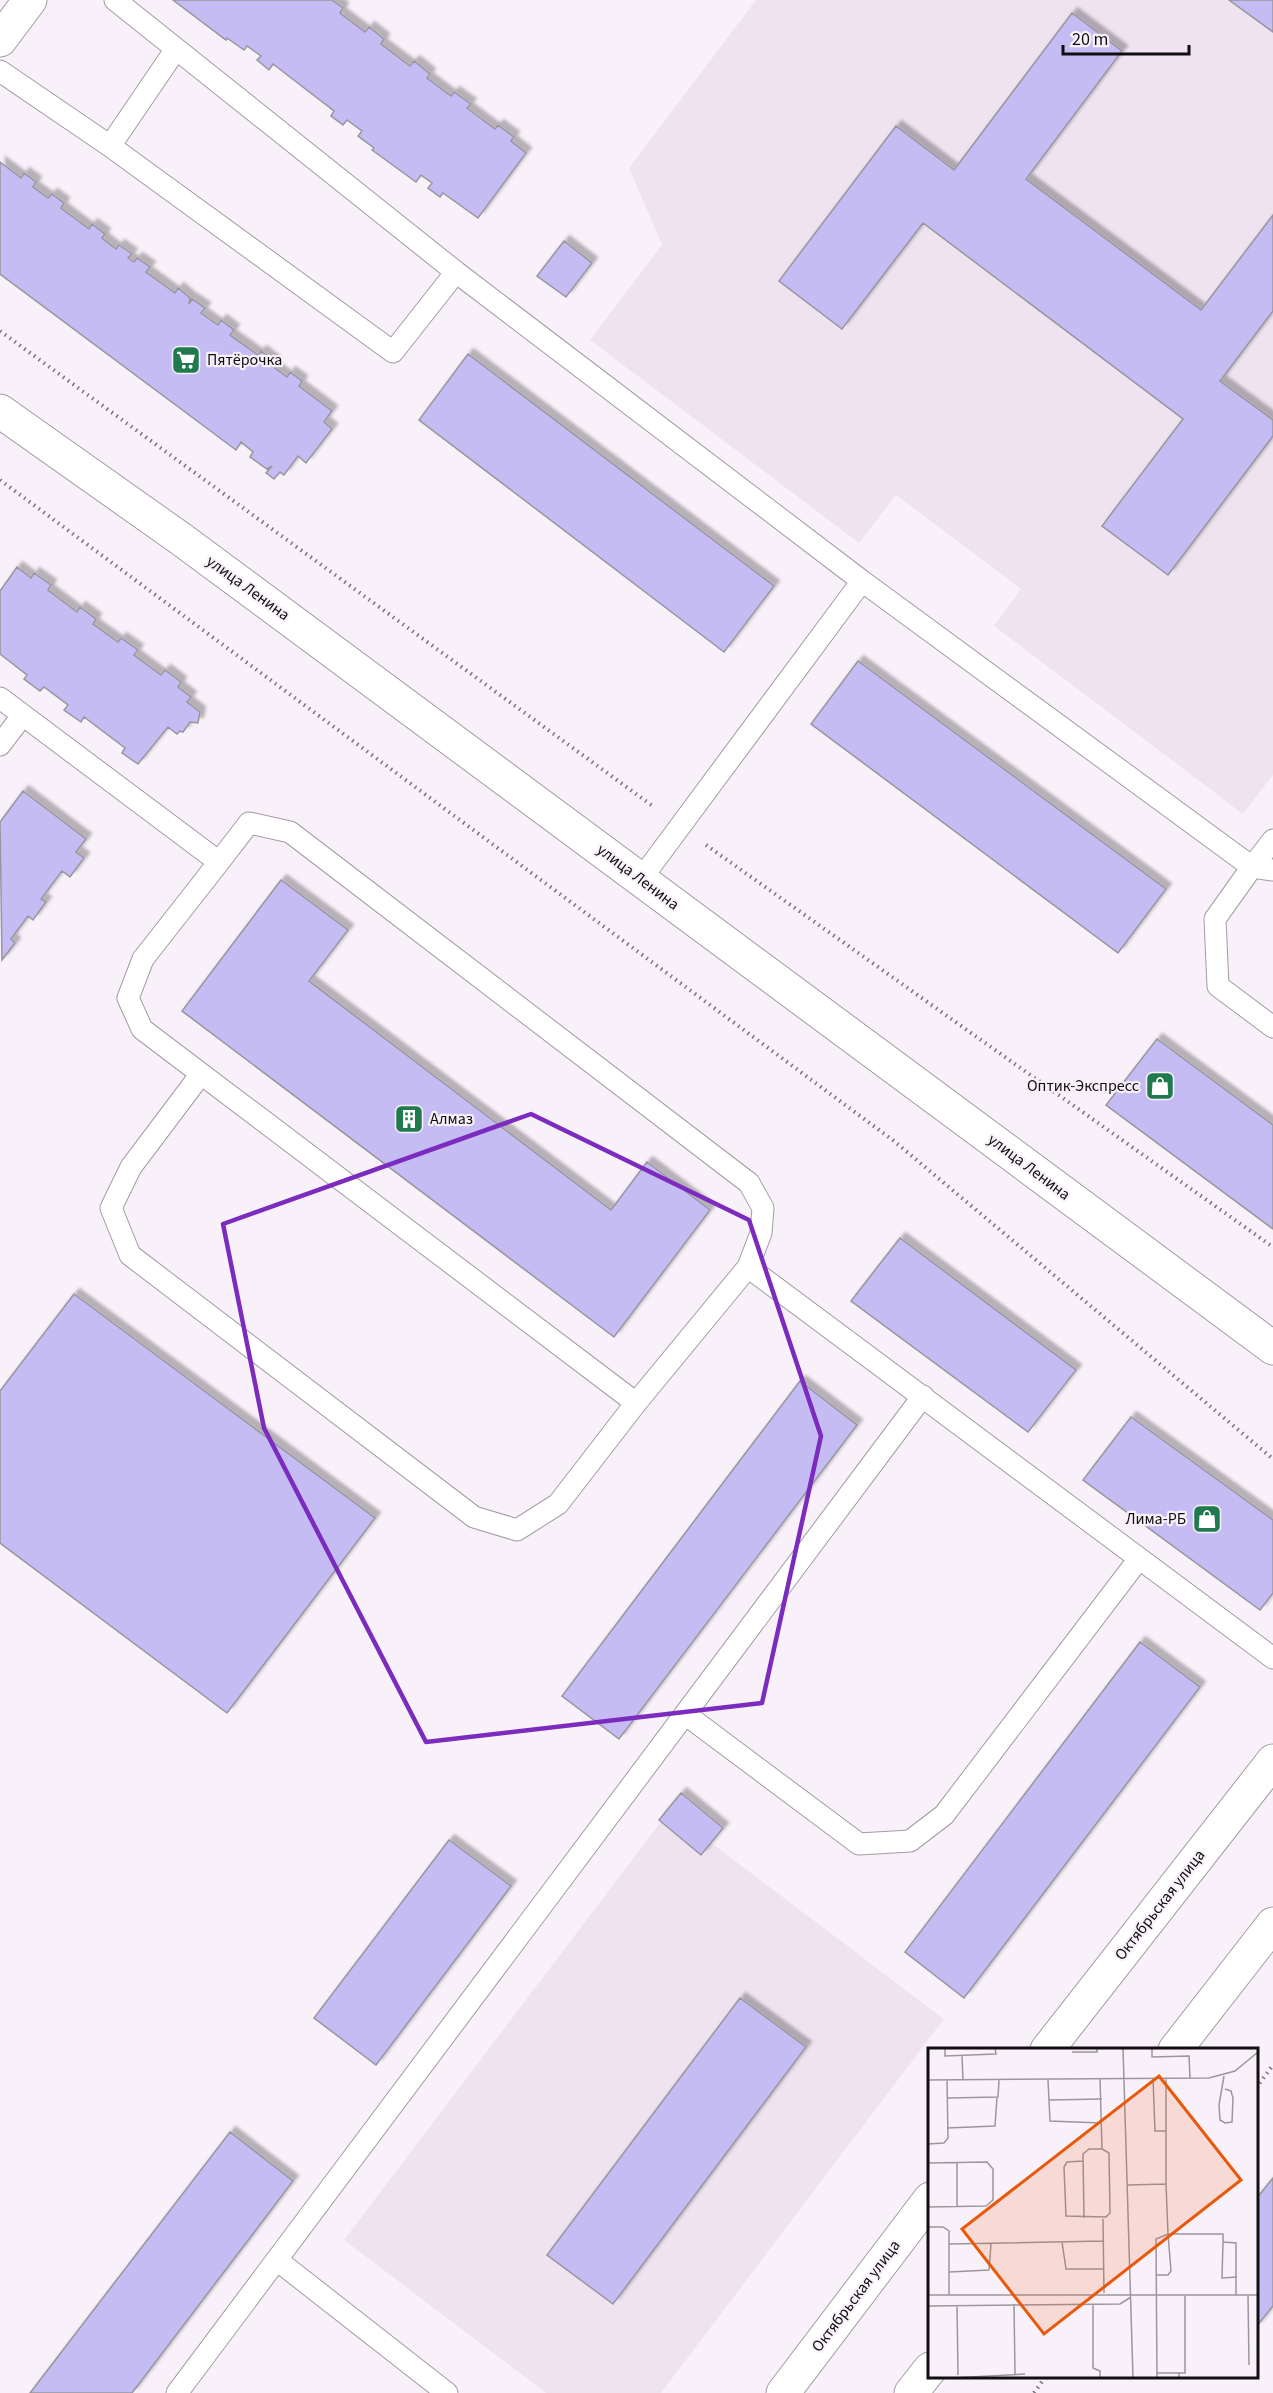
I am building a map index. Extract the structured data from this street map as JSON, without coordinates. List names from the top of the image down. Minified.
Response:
{"streets":{"street":["улица Ленина","Октябрьская улица"]},"places":{"supermarket":["Пятёрочка"],"shop":["Оптик-Экспресс","Лима-РБ"],"building":["Алмаз"]},"scale_bar":"20 m"}
